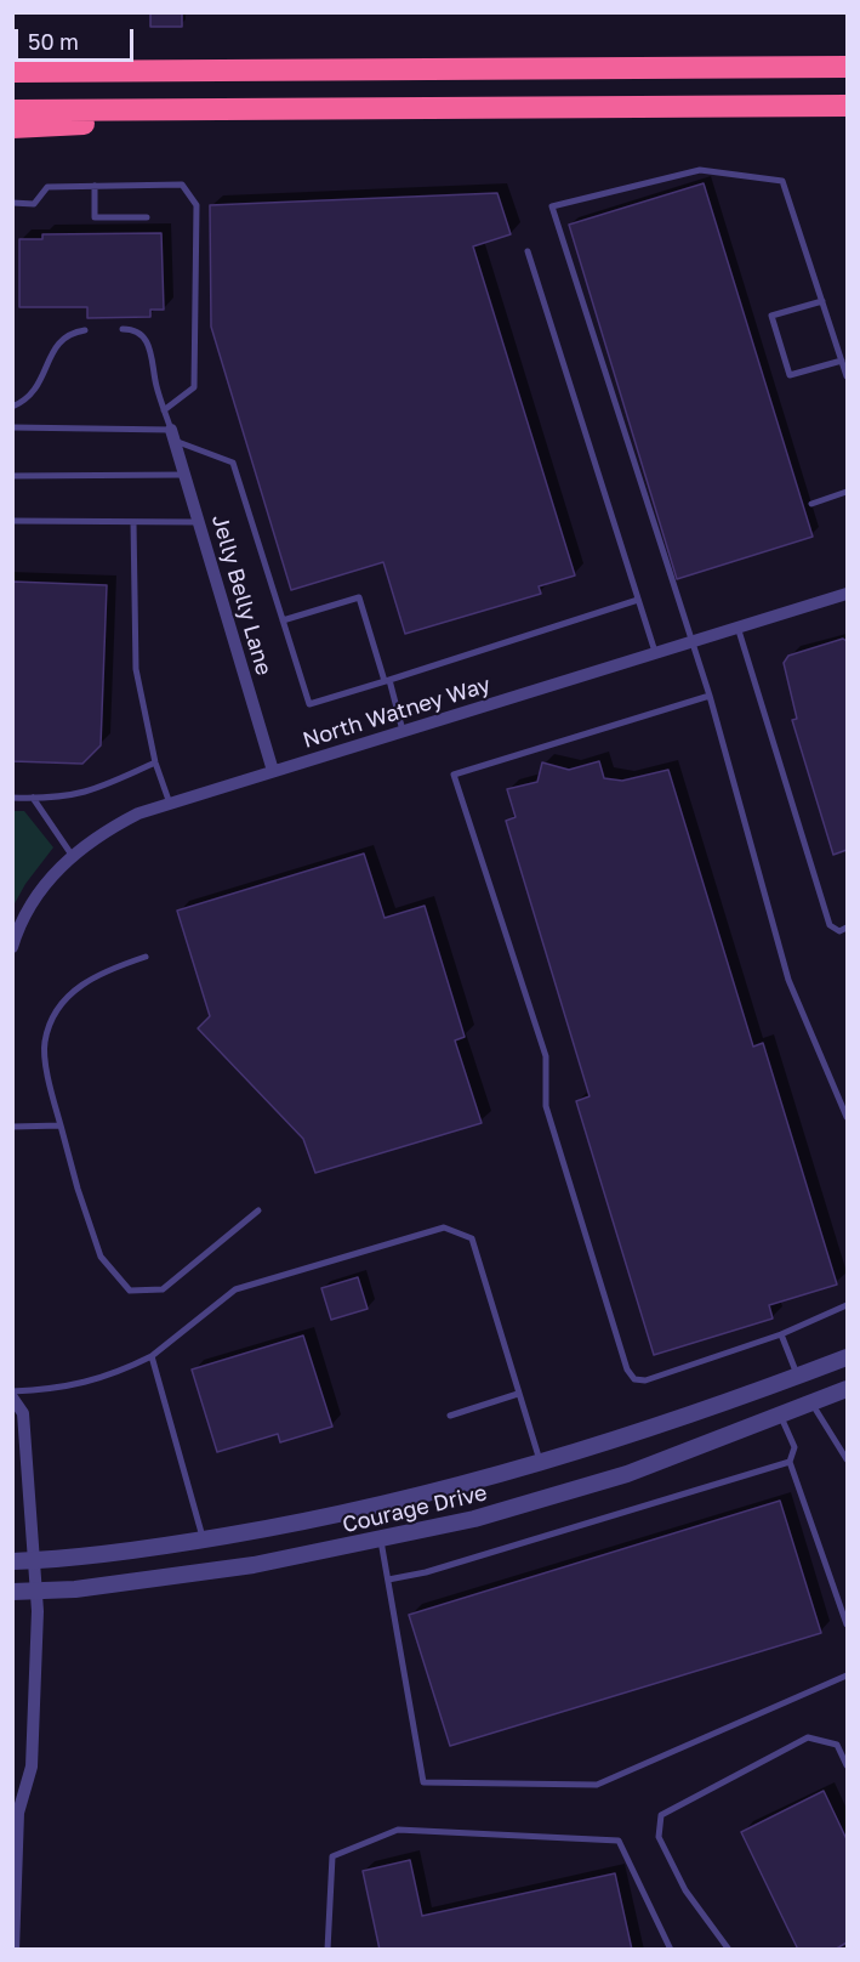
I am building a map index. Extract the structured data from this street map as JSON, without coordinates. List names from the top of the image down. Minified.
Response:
{"streets":{"street":["Jelly Belly Lane","North Watney Way","Courage Drive"]},"crossings":[["Jelly Belly Lane","North Watney Way"]],"scale_bar":"50 m"}
